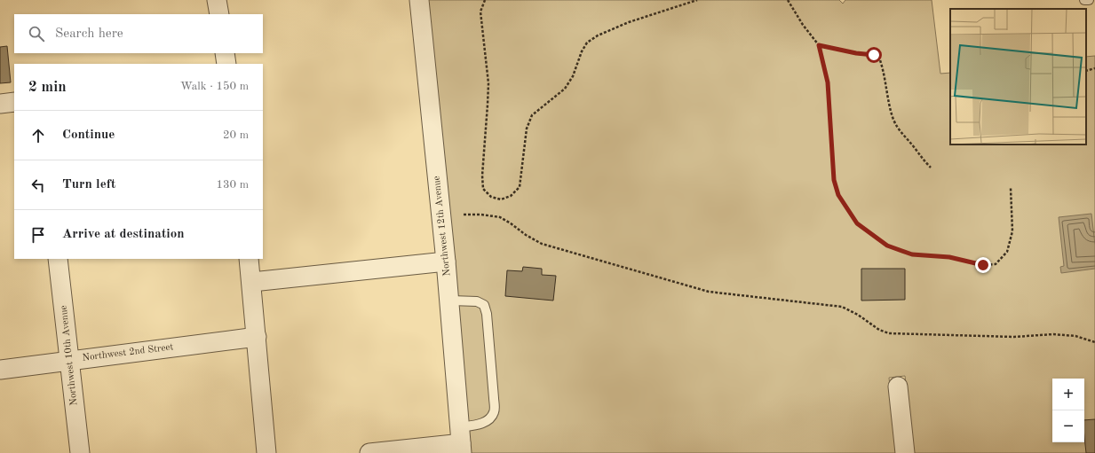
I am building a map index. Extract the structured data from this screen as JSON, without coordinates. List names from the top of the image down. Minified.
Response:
{"streets":{"street":["Northwest 12th Avenue","Northwest 2nd Street","Northwest 10th Avenue"]},"crossings":[["Northwest 2nd Street","Northwest 10th Avenue"]],"page":{"search":"Search here","heading":["2 min","Walk · 150 m"],"list":[["Continue","20 m"],["Turn left","130 m"],"Arrive at destination"],"map_buttons":["+","−"]}}
